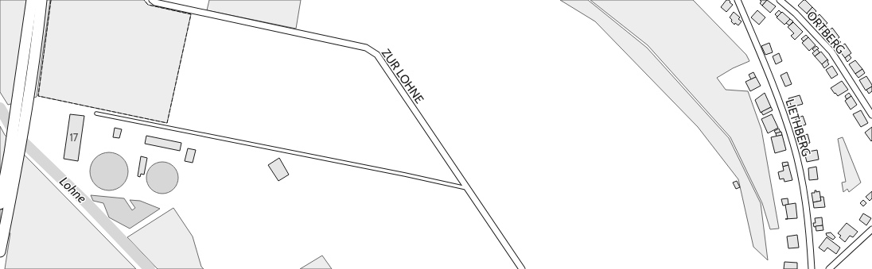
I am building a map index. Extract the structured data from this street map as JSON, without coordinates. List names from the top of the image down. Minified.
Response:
{"streets":{"street":["ORTBERG","ZUR LOHNE","LIETHBERG"]},"water":["Lohne"],"house_numbers":["17"]}
